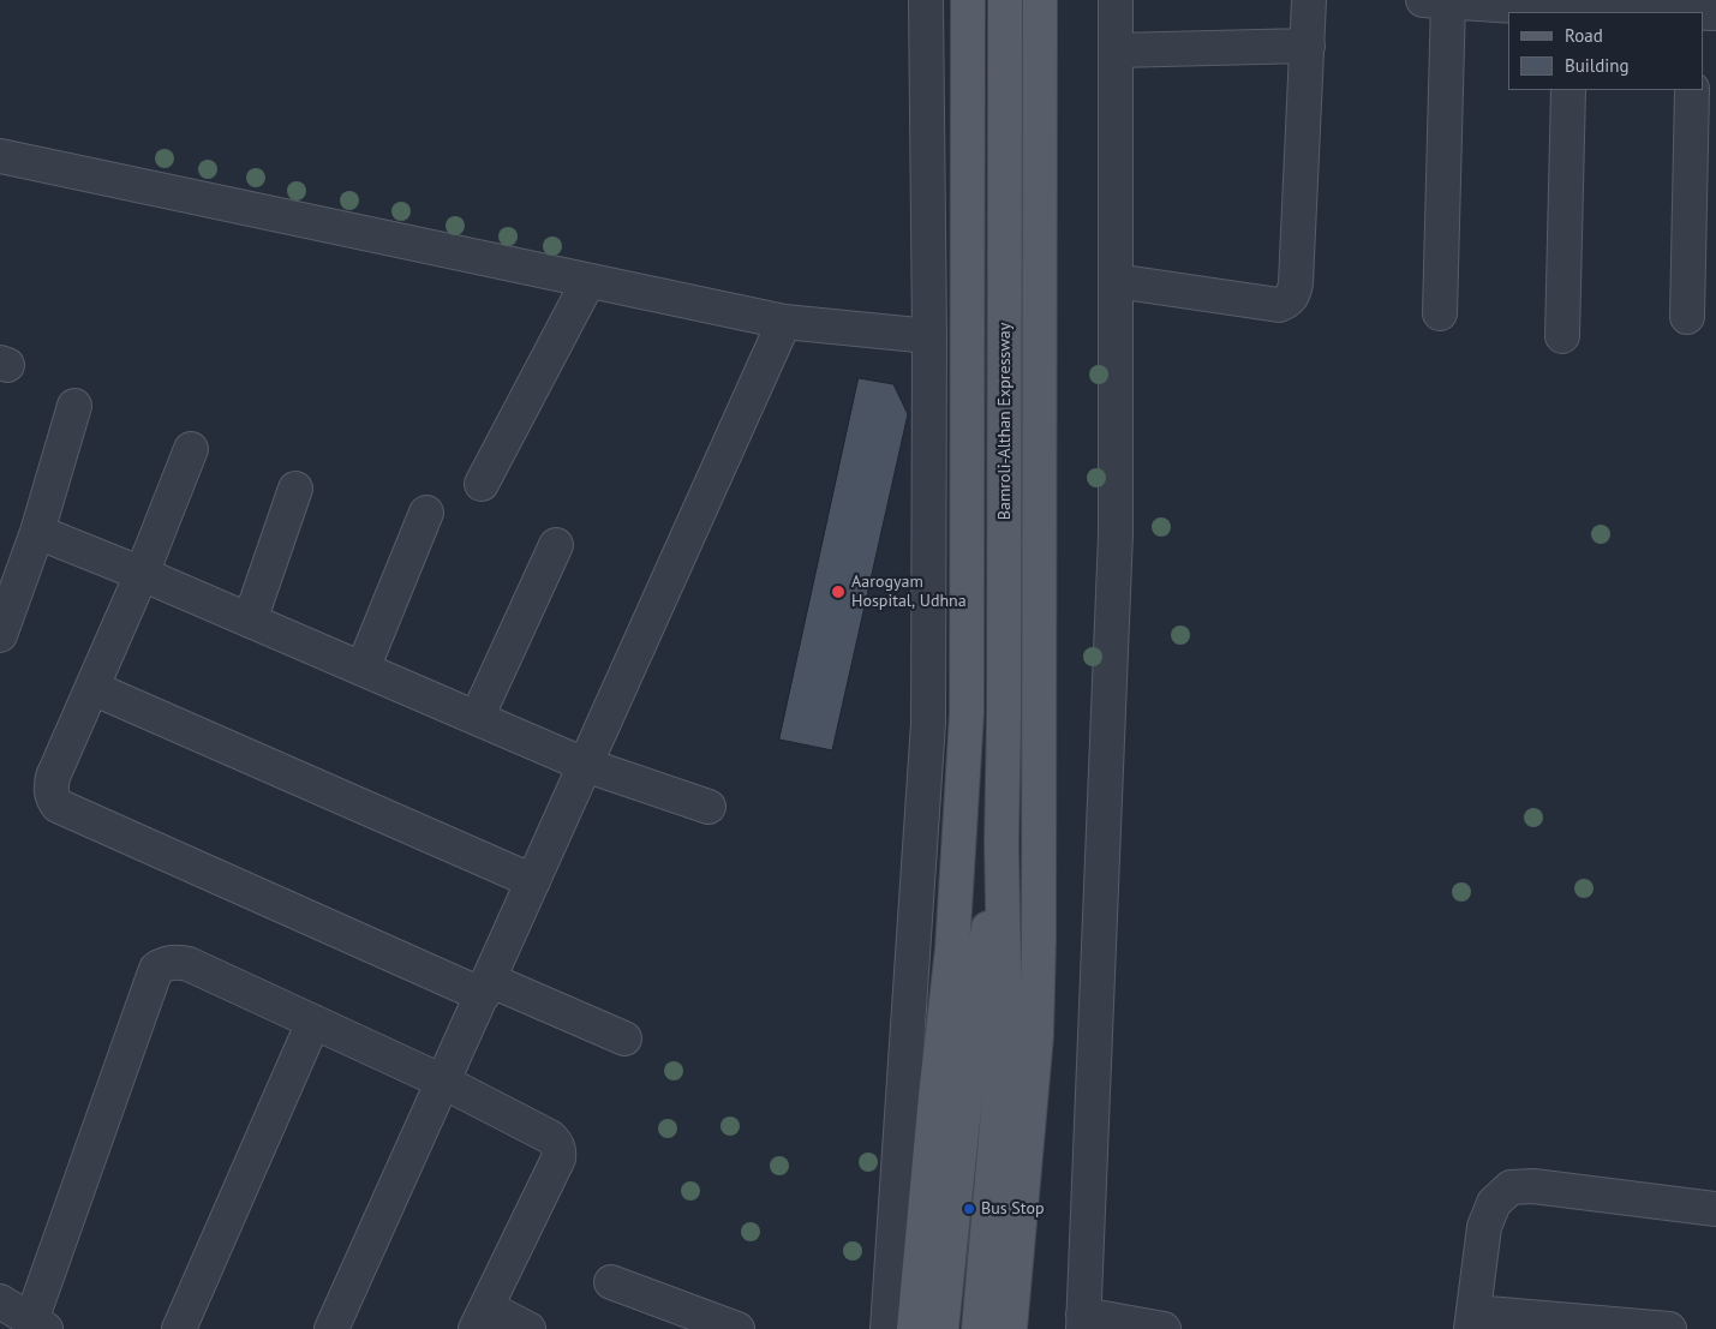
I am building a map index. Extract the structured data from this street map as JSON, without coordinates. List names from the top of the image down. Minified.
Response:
{"streets":{"main road":["Bamroli-Althan Expressway"]},"places":["Aarogyam Hospital, Udhna","Bus Stop"],"legend":["Road","Building"]}
